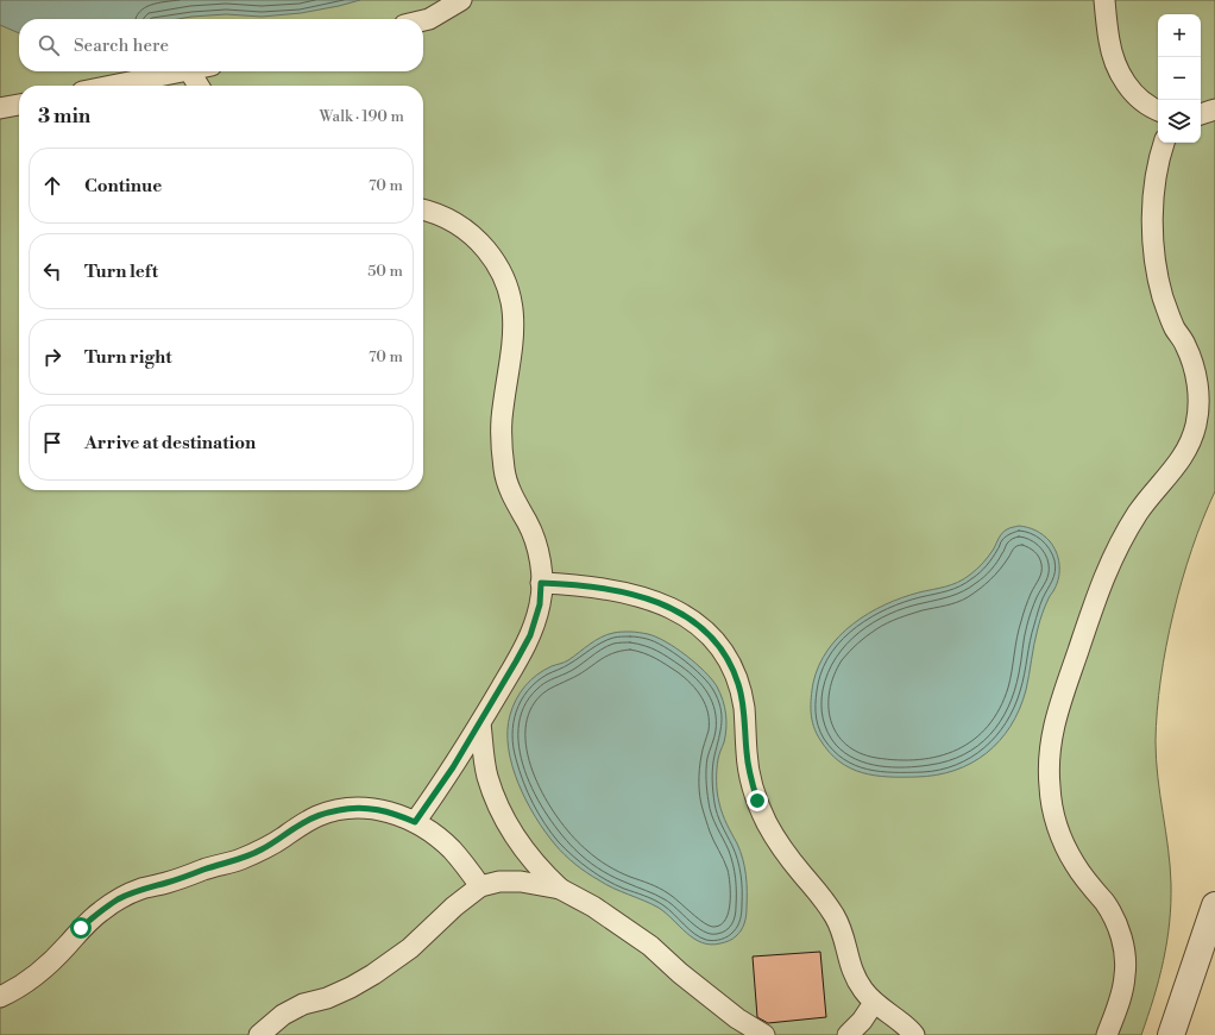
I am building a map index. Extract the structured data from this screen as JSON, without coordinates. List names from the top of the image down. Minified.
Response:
{"page":{"map_buttons":["+","−"],"search":"Search here","heading":["3 min","Walk · 190 m"],"list":[["Continue","70 m"],["Turn left","50 m"],["Turn right","70 m"],"Arrive at destination"]}}
